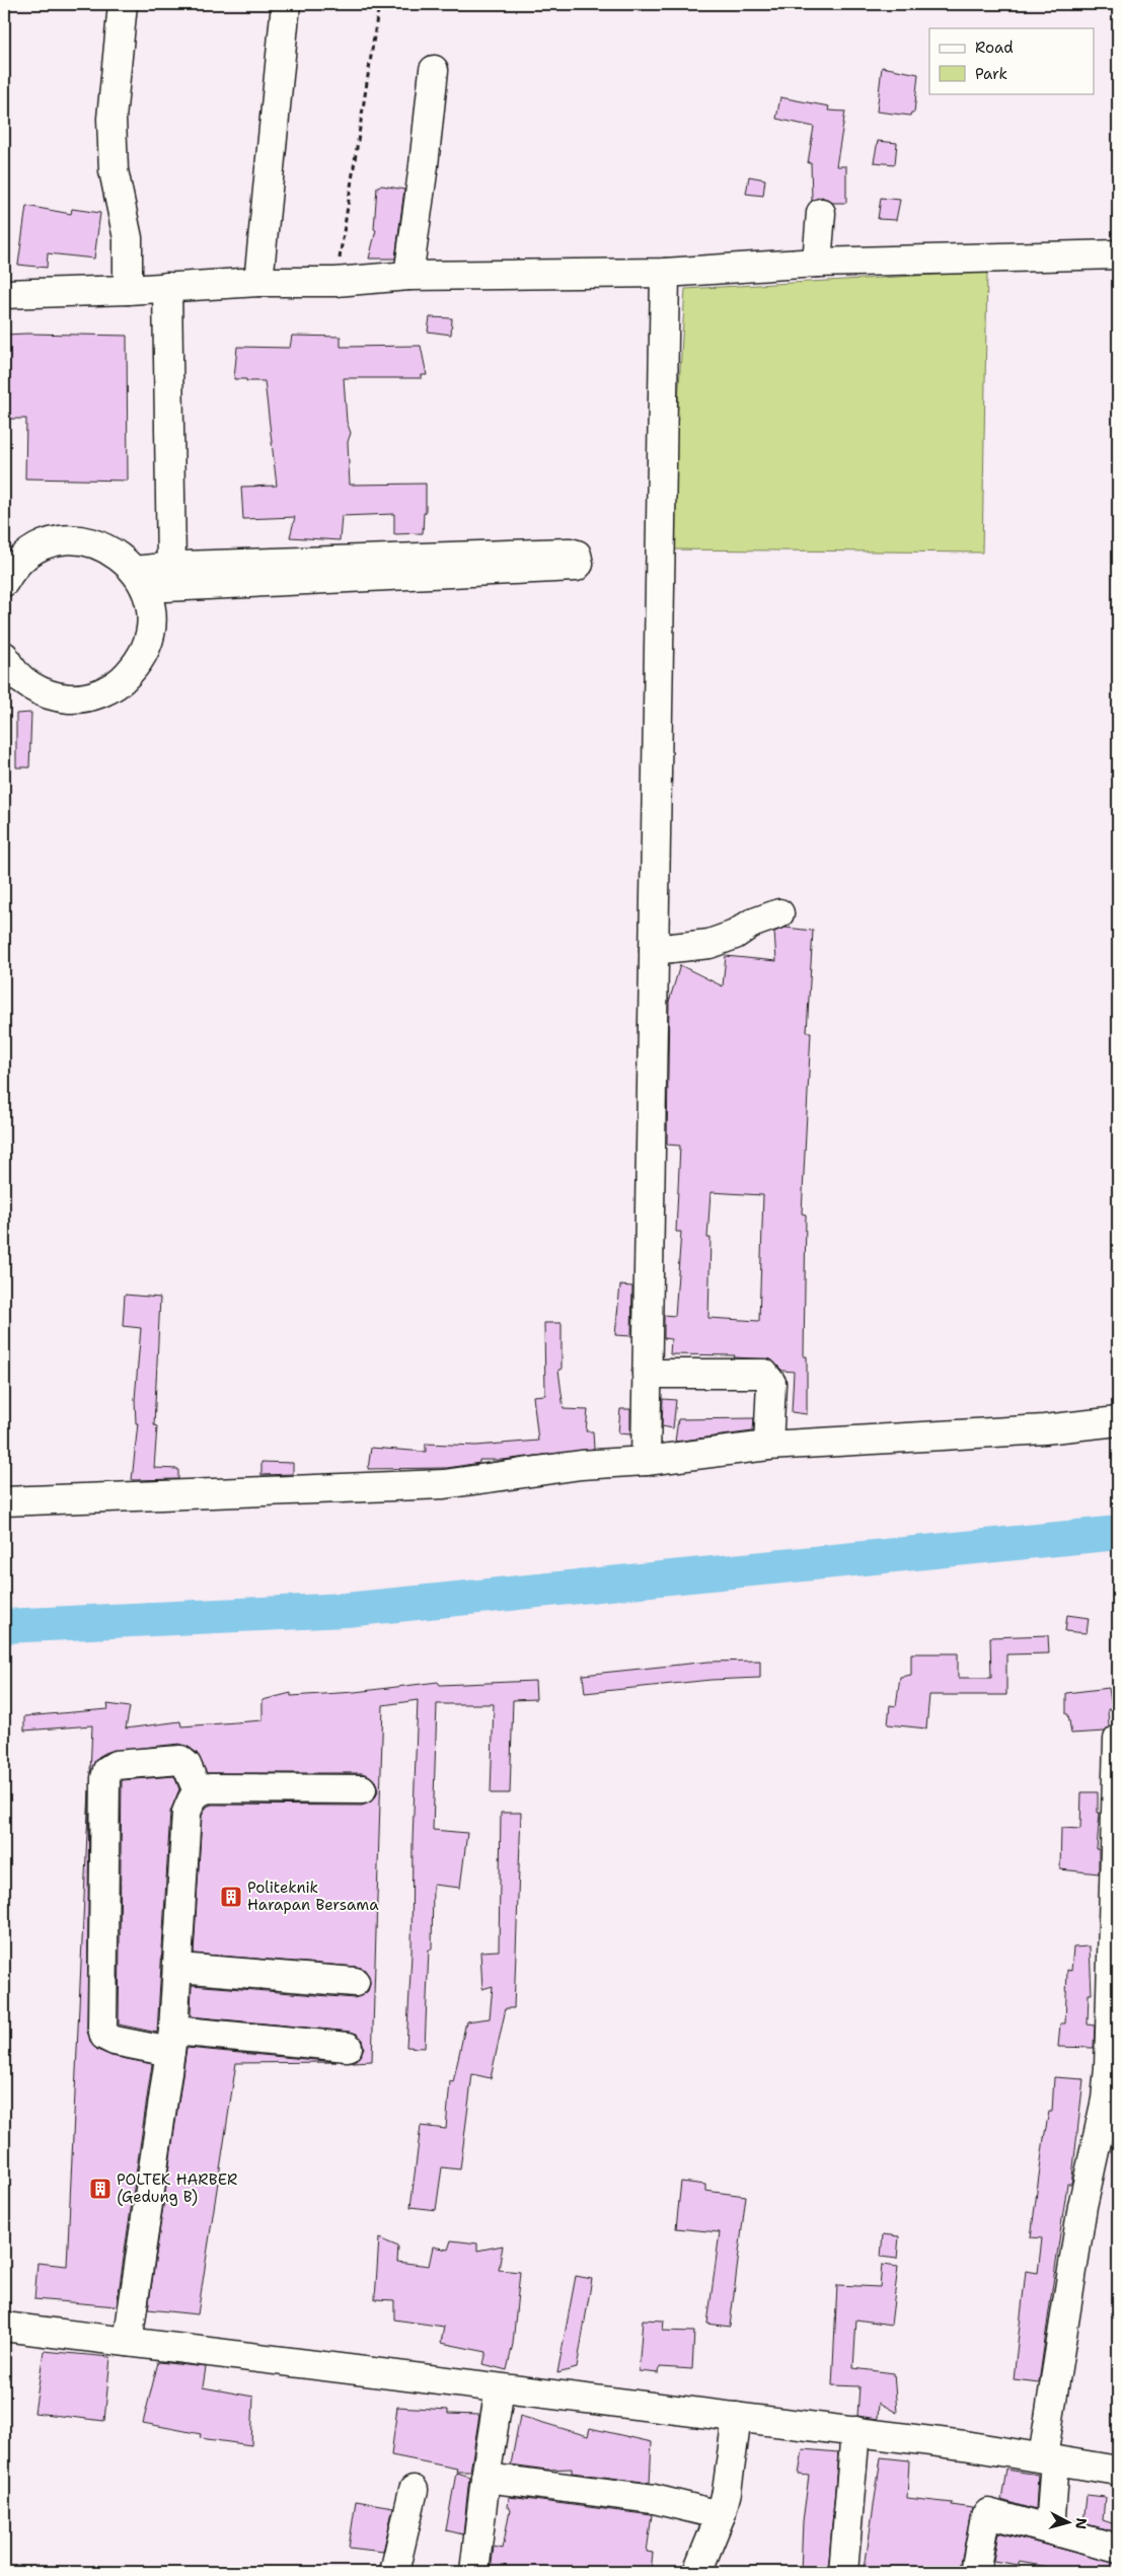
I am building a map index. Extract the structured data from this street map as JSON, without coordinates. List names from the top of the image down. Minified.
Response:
{"places":{"building":["Politeknik Harapan Bersama","POLTEK HARBER (Gedung B)"]},"legend":["Road","Park"],"north":"right"}
